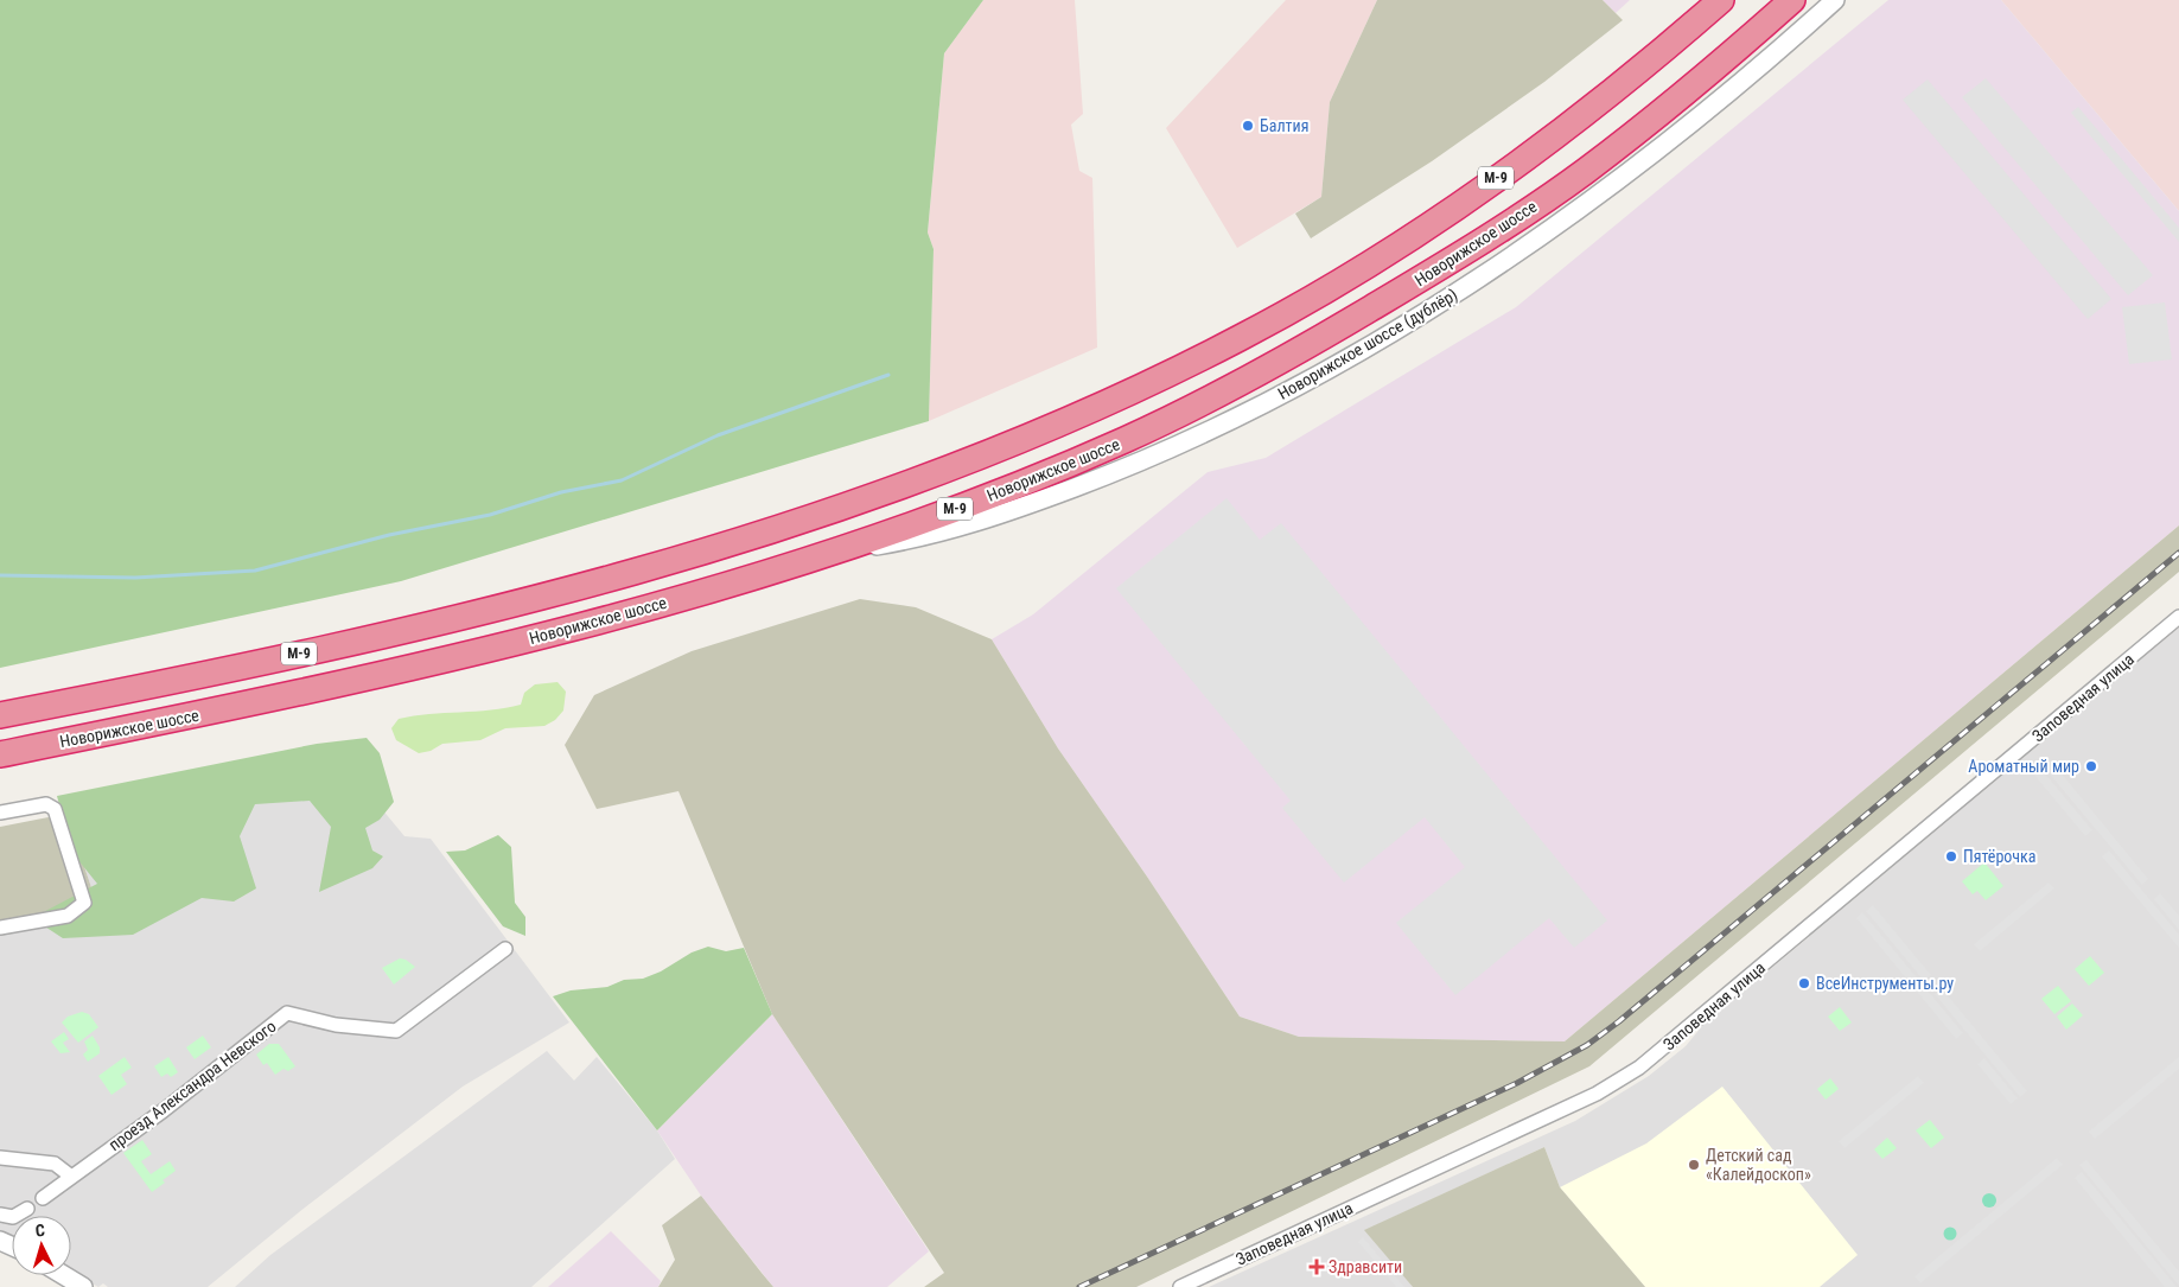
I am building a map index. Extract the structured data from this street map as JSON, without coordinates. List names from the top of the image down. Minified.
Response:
{"streets":{"highway":["М-9","Новорижское шоссе"],"street":["Новорижское шоссе (дублёр)","Заповедная улица","проезд Александра Невского"]},"crossings":[["Новорижское шоссе","Новорижское шоссе (дублёр)"]],"places":{"other":["Балтия","Ароматный мир","Пятёрочка","ВсеИнструменты.ру","Детский сад «Калейдоскоп»"],"health":["Здравсити"]},"north":"top"}
